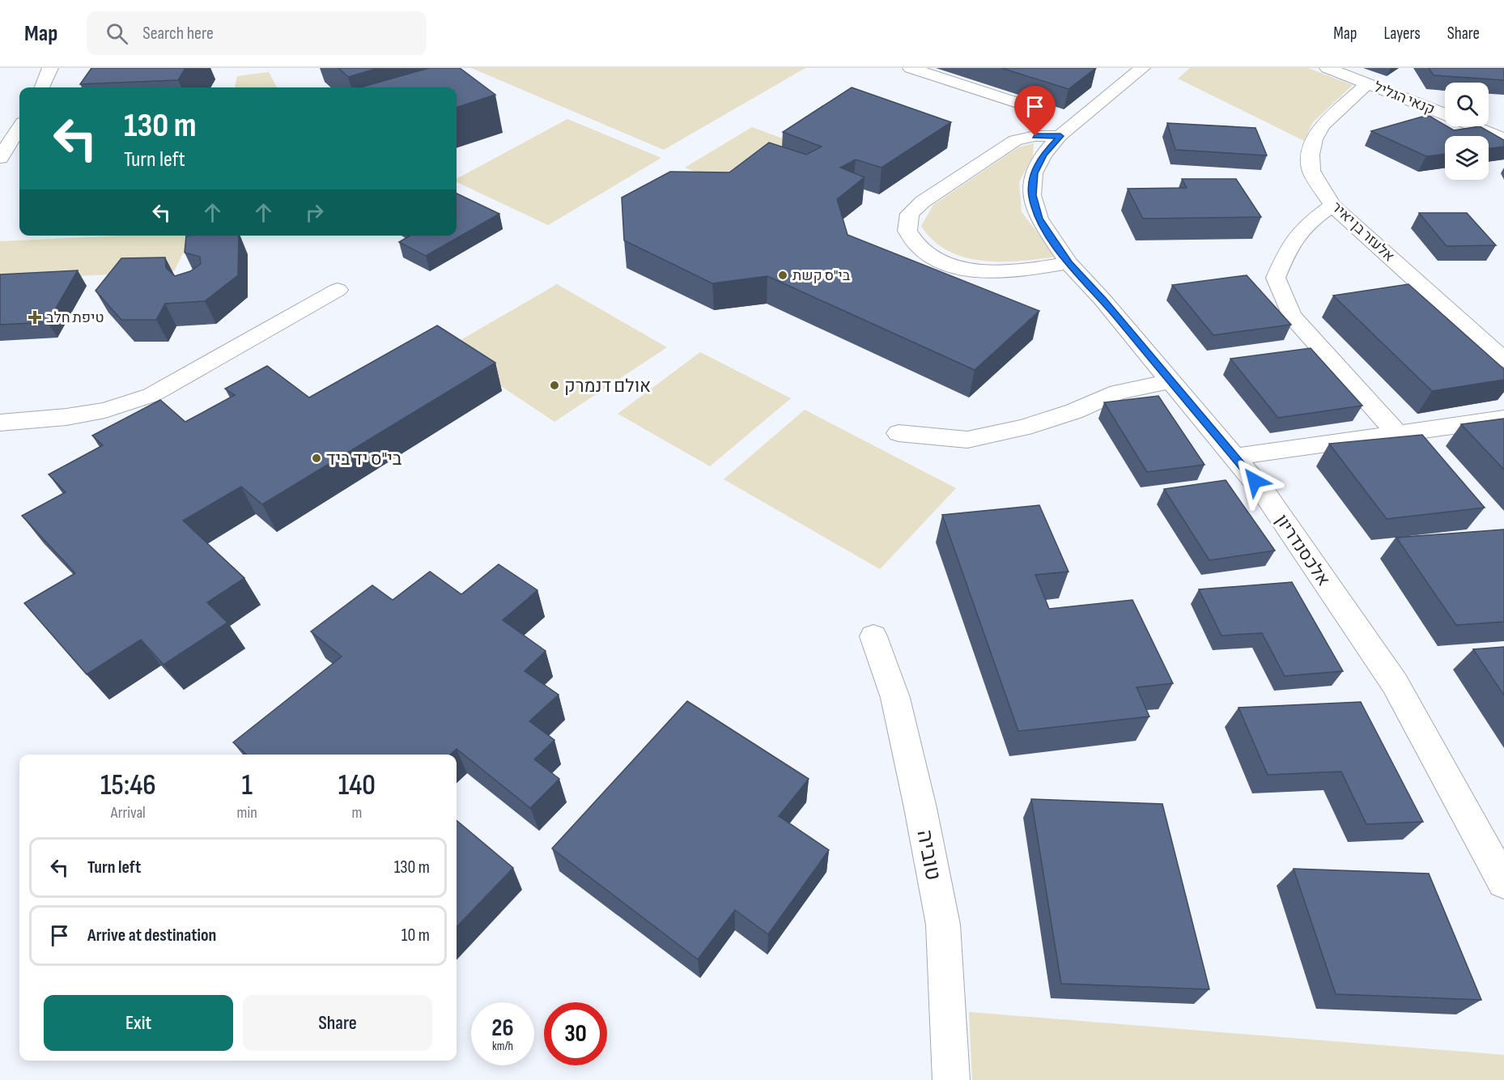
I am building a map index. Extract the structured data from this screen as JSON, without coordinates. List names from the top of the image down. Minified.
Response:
{"streets":{"street":["קנאי הגליל","אלעזר בן יאיר","אלכסנדריון","טוביה"]},"crossings":[["קנאי הגליל","אלעזר בן יאיר"]],"places":{"other":["בי\"ס קשת","אולם דנמרק","בי\"ס יד ביד"],"health":["טיפת חלב"]},"page":{"header":"Map","search":"Search here","nav":["Map","Layers","Share"],"turn":["130 m","Turn left"],"eta":["15:46","Arrival","1","min","140","m"],"list":[{"name":"Turn left","value":"130 m"},{"name":"Arrive at destination","value":"10 m"}],"buttons":["Exit","Share"],"speed":"26 km/h","limit":"30"}}
